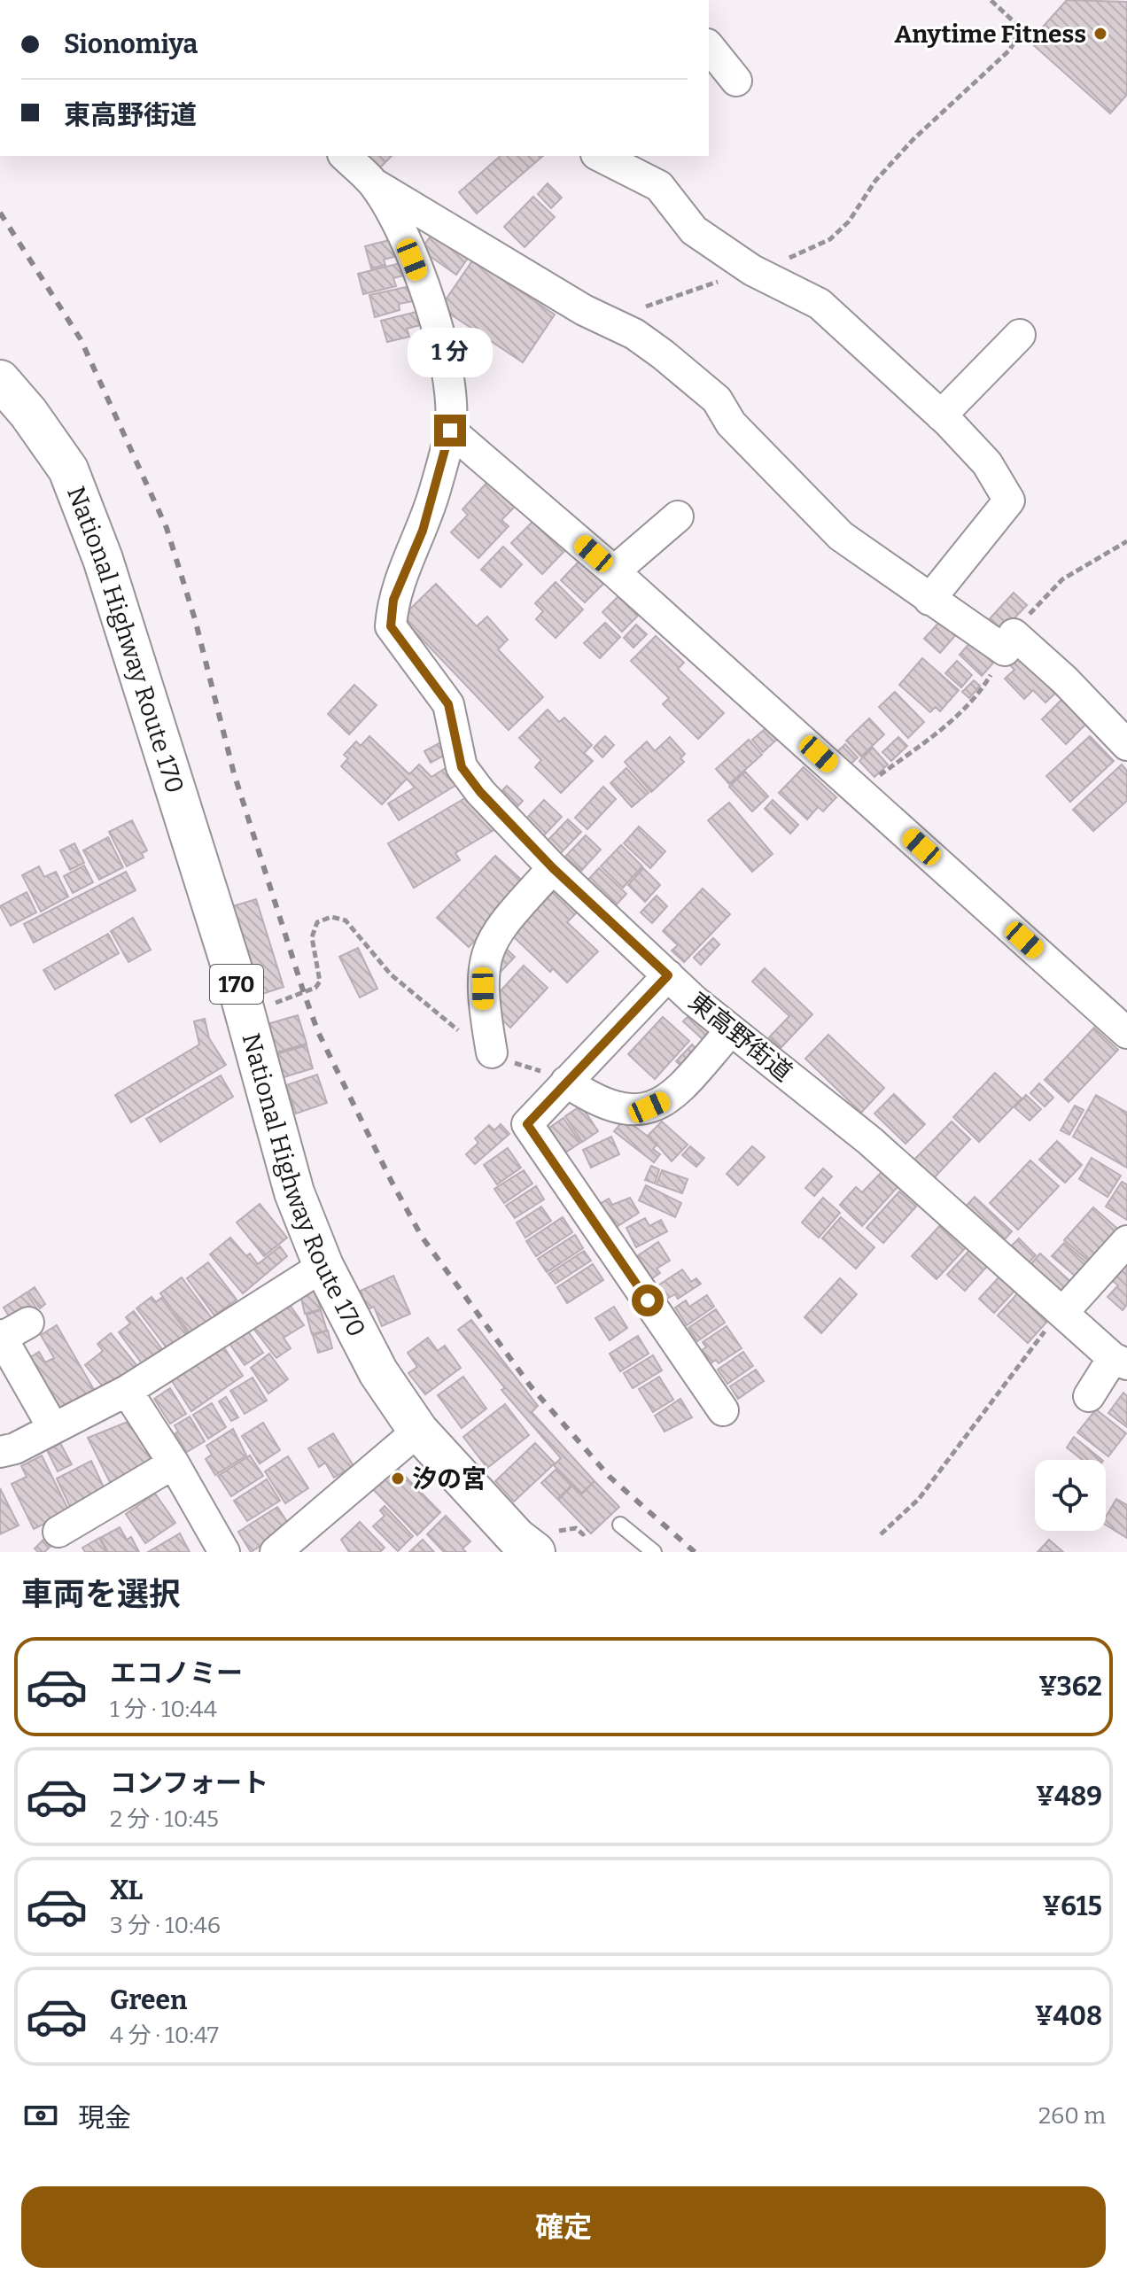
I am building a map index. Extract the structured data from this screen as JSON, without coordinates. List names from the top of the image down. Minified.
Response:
{"streets":{"highway":["National Highway Route 170","170"],"street":["東高野街道"]},"places":["Anytime Fitness","汐の宮"],"page":{"banner":["Sionomiya","東高野街道"],"bubble":"1 分","heading":"車両を選択","list":[{"name":"エコノミー","note":"1 分 · 10:44","value":"¥362"},{"name":"コンフォート","note":"2 分 · 10:45","value":"¥489"},{"name":"XL","note":"3 分 · 10:46","value":"¥615"},{"name":"Green","note":"4 分 · 10:47","value":"¥408"}],"pay":["現金","260 m"],"buttons":"確定"}}
